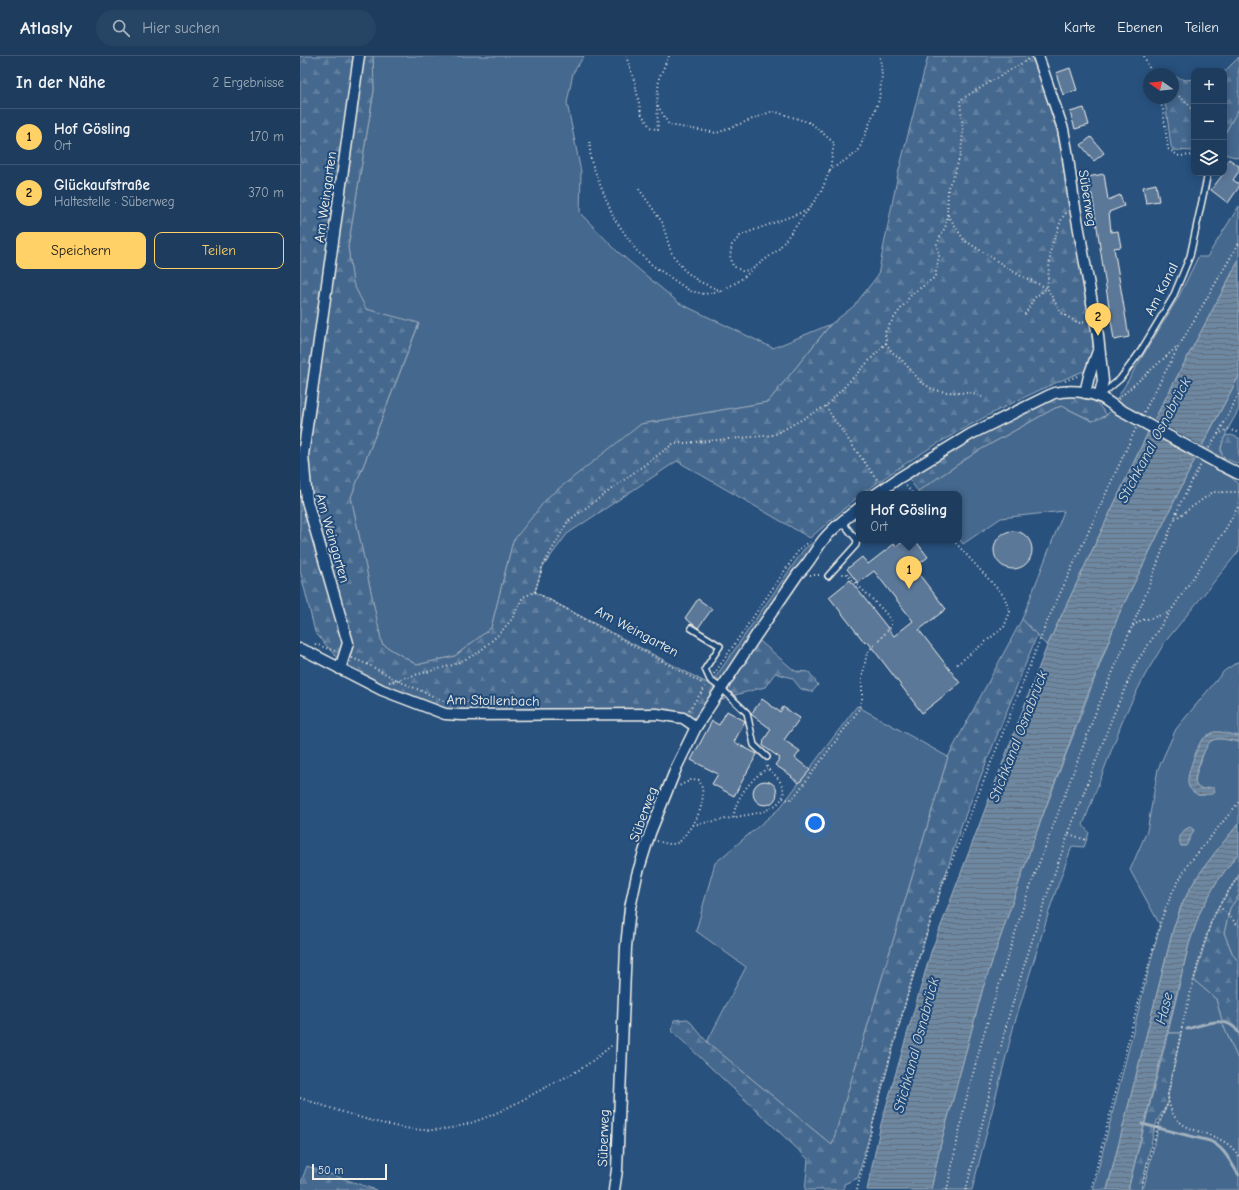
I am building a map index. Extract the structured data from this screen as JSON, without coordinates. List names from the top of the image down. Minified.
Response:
{"streets":{"street":["Am Weingarten","Süberweg","Am Stollenbach"],"lane":["Am Kanal"]},"crossings":[["Am Weingarten","Süberweg"],["Am Weingarten","Am Stollenbach"],["Süberweg","Am Kanal"],["Süberweg","Am Stollenbach"]],"water":["Stichkanal Osnabrück","Hase"],"scale_bar":"50 m","north":"left","page":{"header":"Atlasly","search":"Hier suchen","nav":["Karte","Ebenen","Teilen"],"heading":["In der Nähe","2 Ergebnisse"],"map_buttons":["+","−"],"list":[{"mark":"1","name":"Hof Gösling","note":"Ort","value":"170 m"},{"mark":"2","name":"Glückaufstraße","note":"Haltestelle · Süberweg","value":"370 m"}],"buttons":["Speichern","Teilen"],"pins":["2","1"],"popup":["Hof Gösling","Ort"],"scale":"50 m"}}
